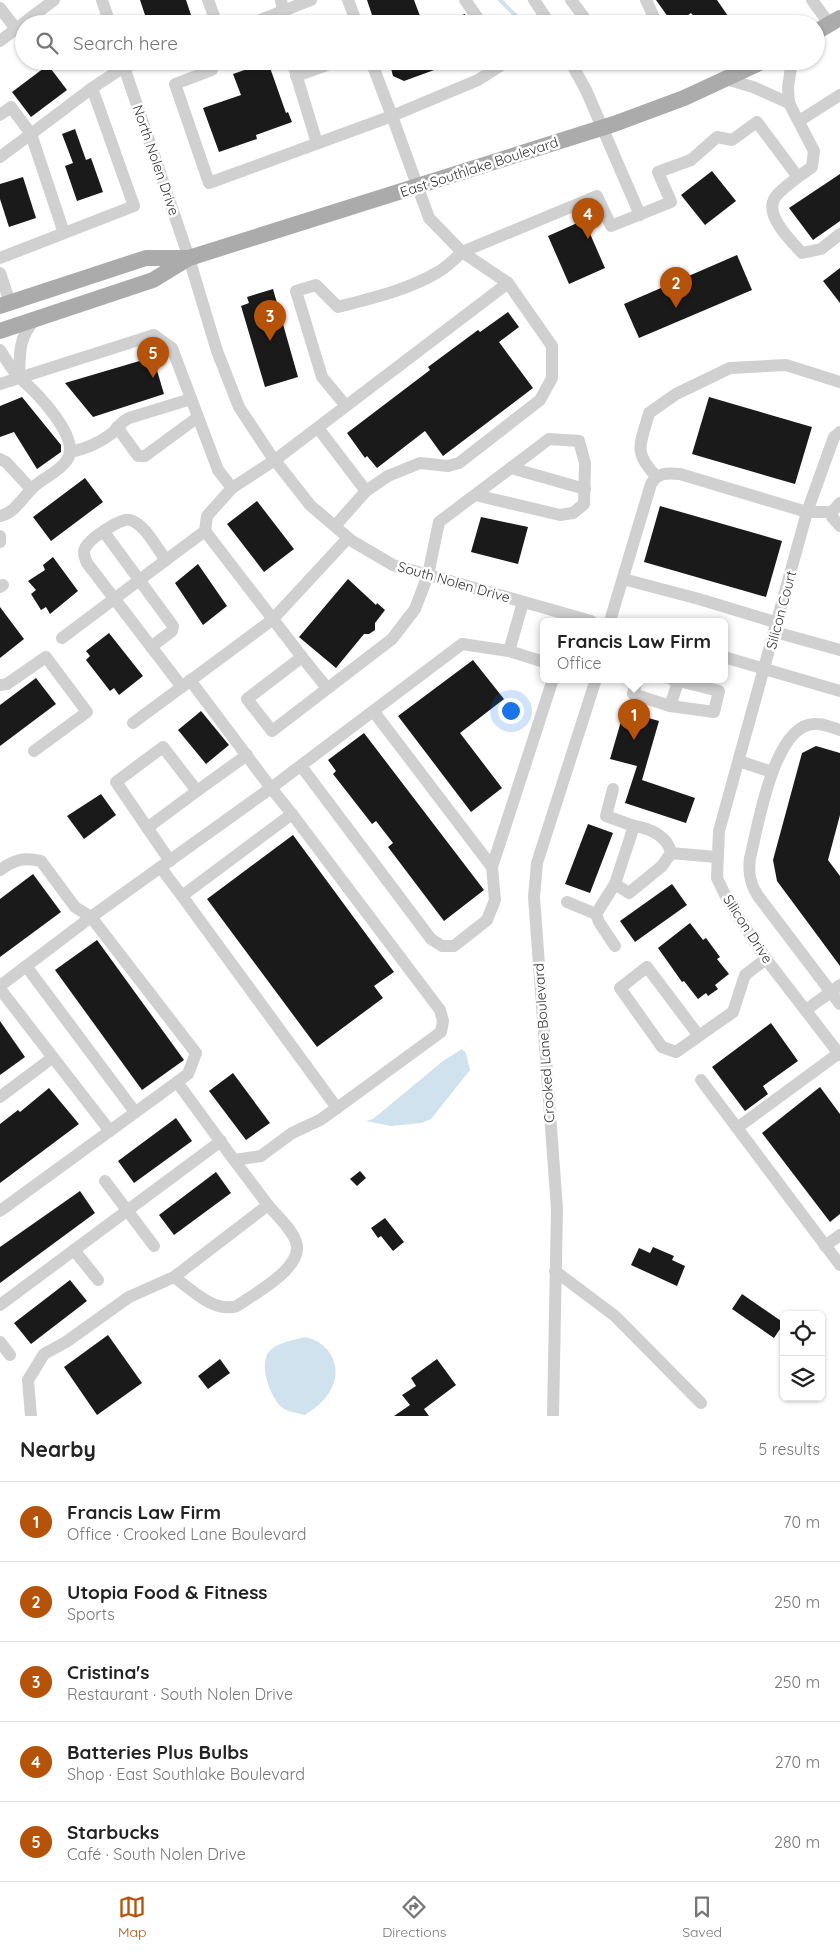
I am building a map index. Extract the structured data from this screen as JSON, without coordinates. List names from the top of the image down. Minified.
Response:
{"streets":{"main road":["East Southlake Boulevard"],"street":["North Nolen Drive","South Nolen Drive","Silicon Court","Silicon Drive","Crooked Lane Boulevard"]},"crossings":[["North Nolen Drive","East Southlake Boulevard"],["North Nolen Drive","South Nolen Drive"],["East Southlake Boulevard","South Nolen Drive"],["Silicon Court","Silicon Drive"]],"page":{"search":"Search here","pins":["4","2","3","5","1"],"popup":["Francis Law Firm","Office"],"heading":["Nearby","5 results"],"list":[{"mark":"1","name":"Francis Law Firm","note":"Office · Crooked Lane Boulevard","value":"70 m"},{"mark":"2","name":"Utopia Food & Fitness","note":"Sports","value":"250 m"},{"mark":"3","name":"Cristina's","note":"Restaurant · South Nolen Drive","value":"250 m"},{"mark":"4","name":"Batteries Plus Bulbs","note":"Shop · East Southlake Boulevard","value":"270 m"},{"mark":"5","name":"Starbucks","note":"Café · South Nolen Drive","value":"280 m"}],"nav":["Map","Directions","Saved"]}}
